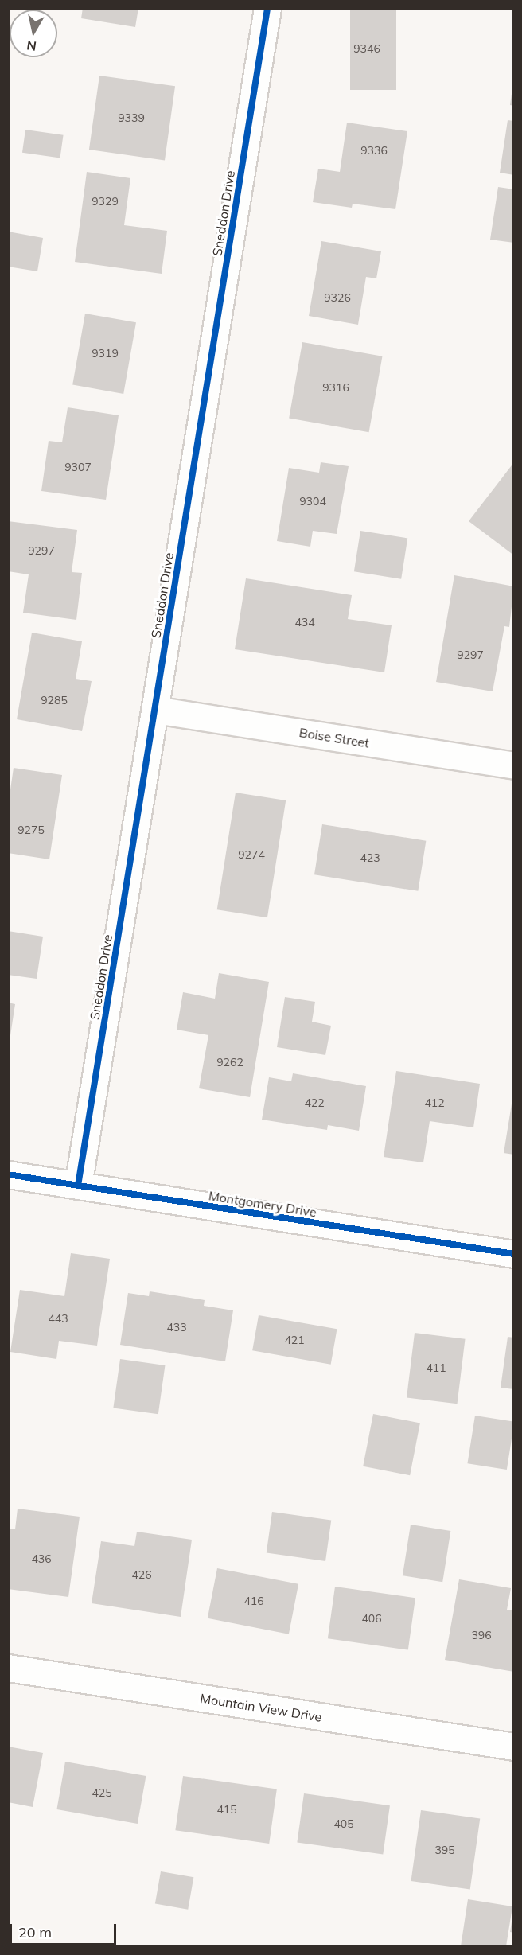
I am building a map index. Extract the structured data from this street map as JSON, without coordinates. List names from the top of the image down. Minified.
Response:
{"streets":{"street":["Sneddon Drive","Boise Street","Montgomery Drive","Mountain View Drive"]},"crossings":[["Sneddon Drive","Boise Street"],["Sneddon Drive","Montgomery Drive"]],"house_numbers":["9346","9339","9336","9329","9326","9319","9316","9307","9304","9297","434","9297","9285","9275","9274","423","9262","422","412","443","433","421","411","436","426","416","406","396","425","415","405","395"],"scale_bar":"20 m","north":"bottom"}
